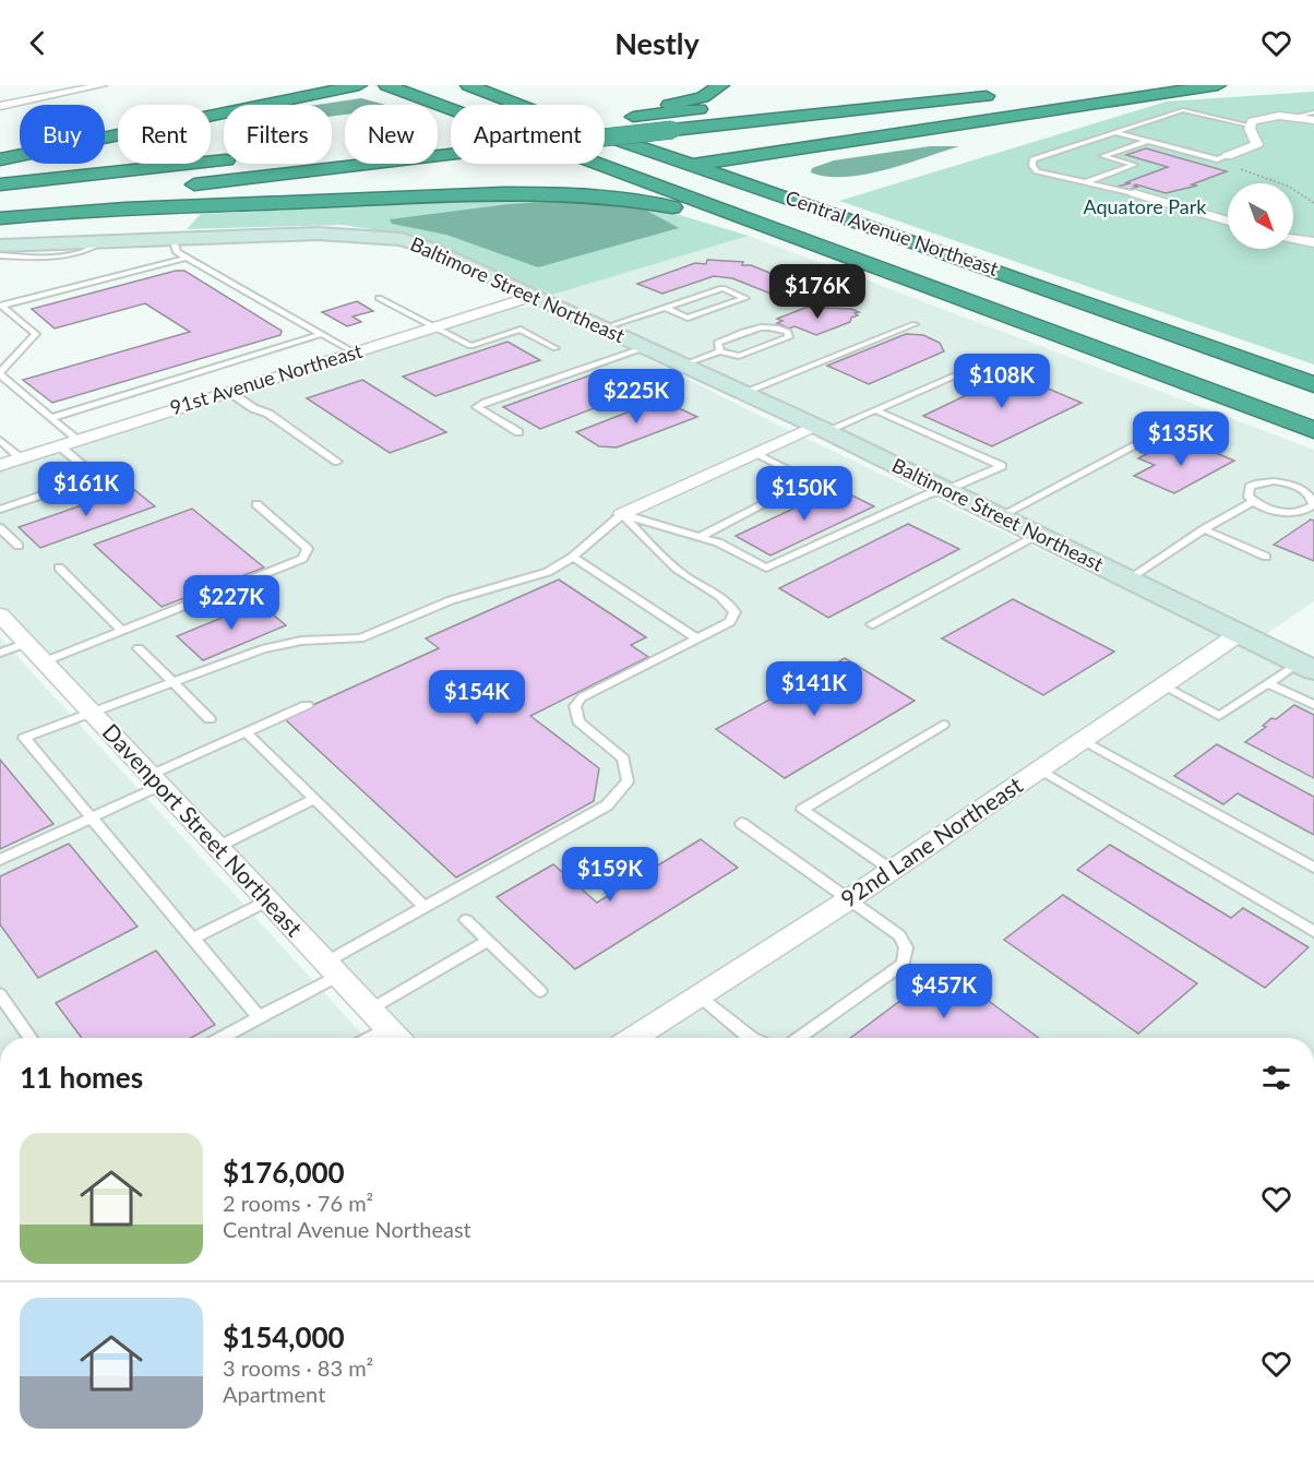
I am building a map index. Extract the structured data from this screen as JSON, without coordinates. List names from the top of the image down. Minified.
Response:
{"streets":{"highway":["Central Avenue Northeast"],"street":["Baltimore Street Northeast","91st Avenue Northeast","Davenport Street Northeast","92nd Lane Northeast"]},"crossings":[["Baltimore Street Northeast","91st Avenue Northeast"],["Baltimore Street Northeast","92nd Lane Northeast"]],"parks":["Aquatore Park"],"north":"bottom right","page":{"header":"Nestly","chip":["Buy","Rent","Filters","New","Apartment"],"price":["$176K","$108K","$225K","$135K","$161K","$150K","$227K","$141K","$154K","$159K","$457K"],"heading":"11 homes","list":[{"name":"$176,000","note":"2 rooms · 76 m² · Central Avenue Northeast"},{"name":"$154,000","note":"3 rooms · 83 m² · Apartment"}]}}
